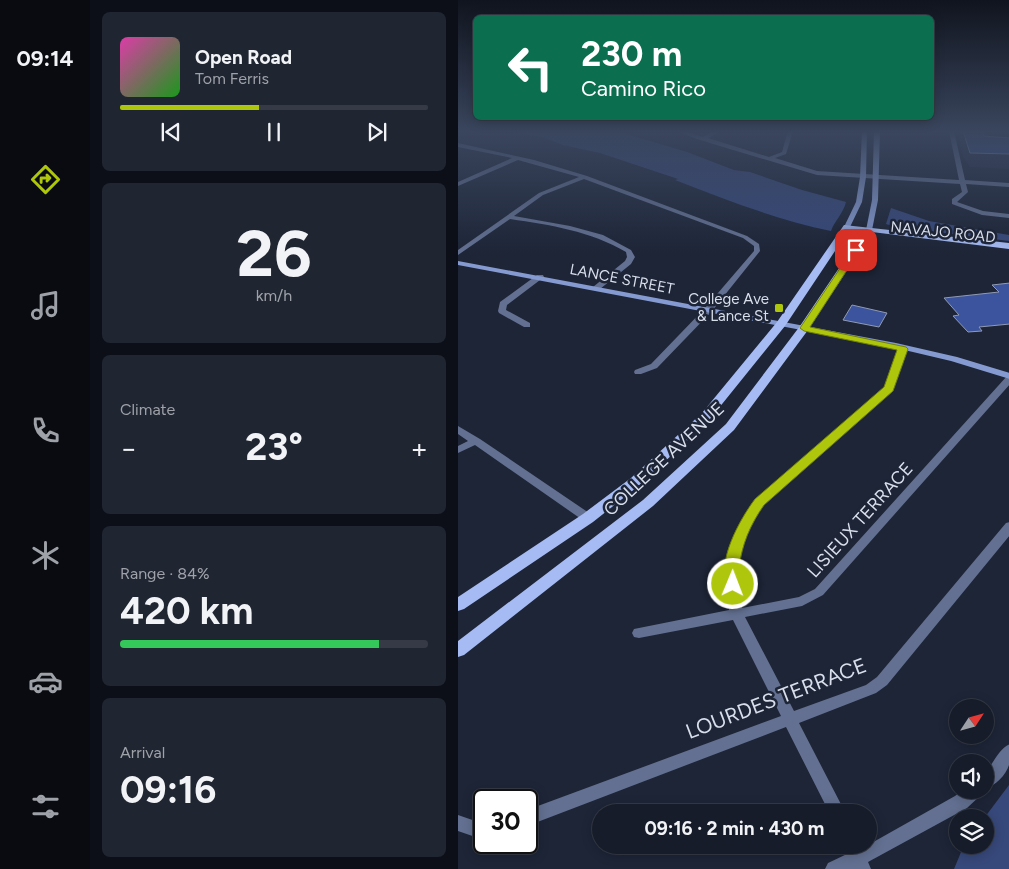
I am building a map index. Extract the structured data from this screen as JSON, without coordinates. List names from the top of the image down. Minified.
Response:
{"streets":{"main road":["NAVAJO ROAD","LANCE STREET","COLLEGE AVENUE"],"street":["LISIEUX TERRACE","LOURDES TERRACE"]},"crossings":[["NAVAJO ROAD","COLLEGE AVENUE"],["LANCE STREET","COLLEGE AVENUE"],["LANCE STREET","LISIEUX TERRACE"]],"places":{"transit":["College Ave & Lance St"]},"north":"top right","page":{"tabs":"09:14","turn":["230 m","Camino Rico"],"song":["Open Road","Tom Ferris"],"tile":[["26","km/h"],"Climate",["Range · 84%","420 km"],["Arrival","09:16"]],"heat":["−","23°","+"],"limit":"30","trip":"09:16 · 2 min · 430 m"}}
